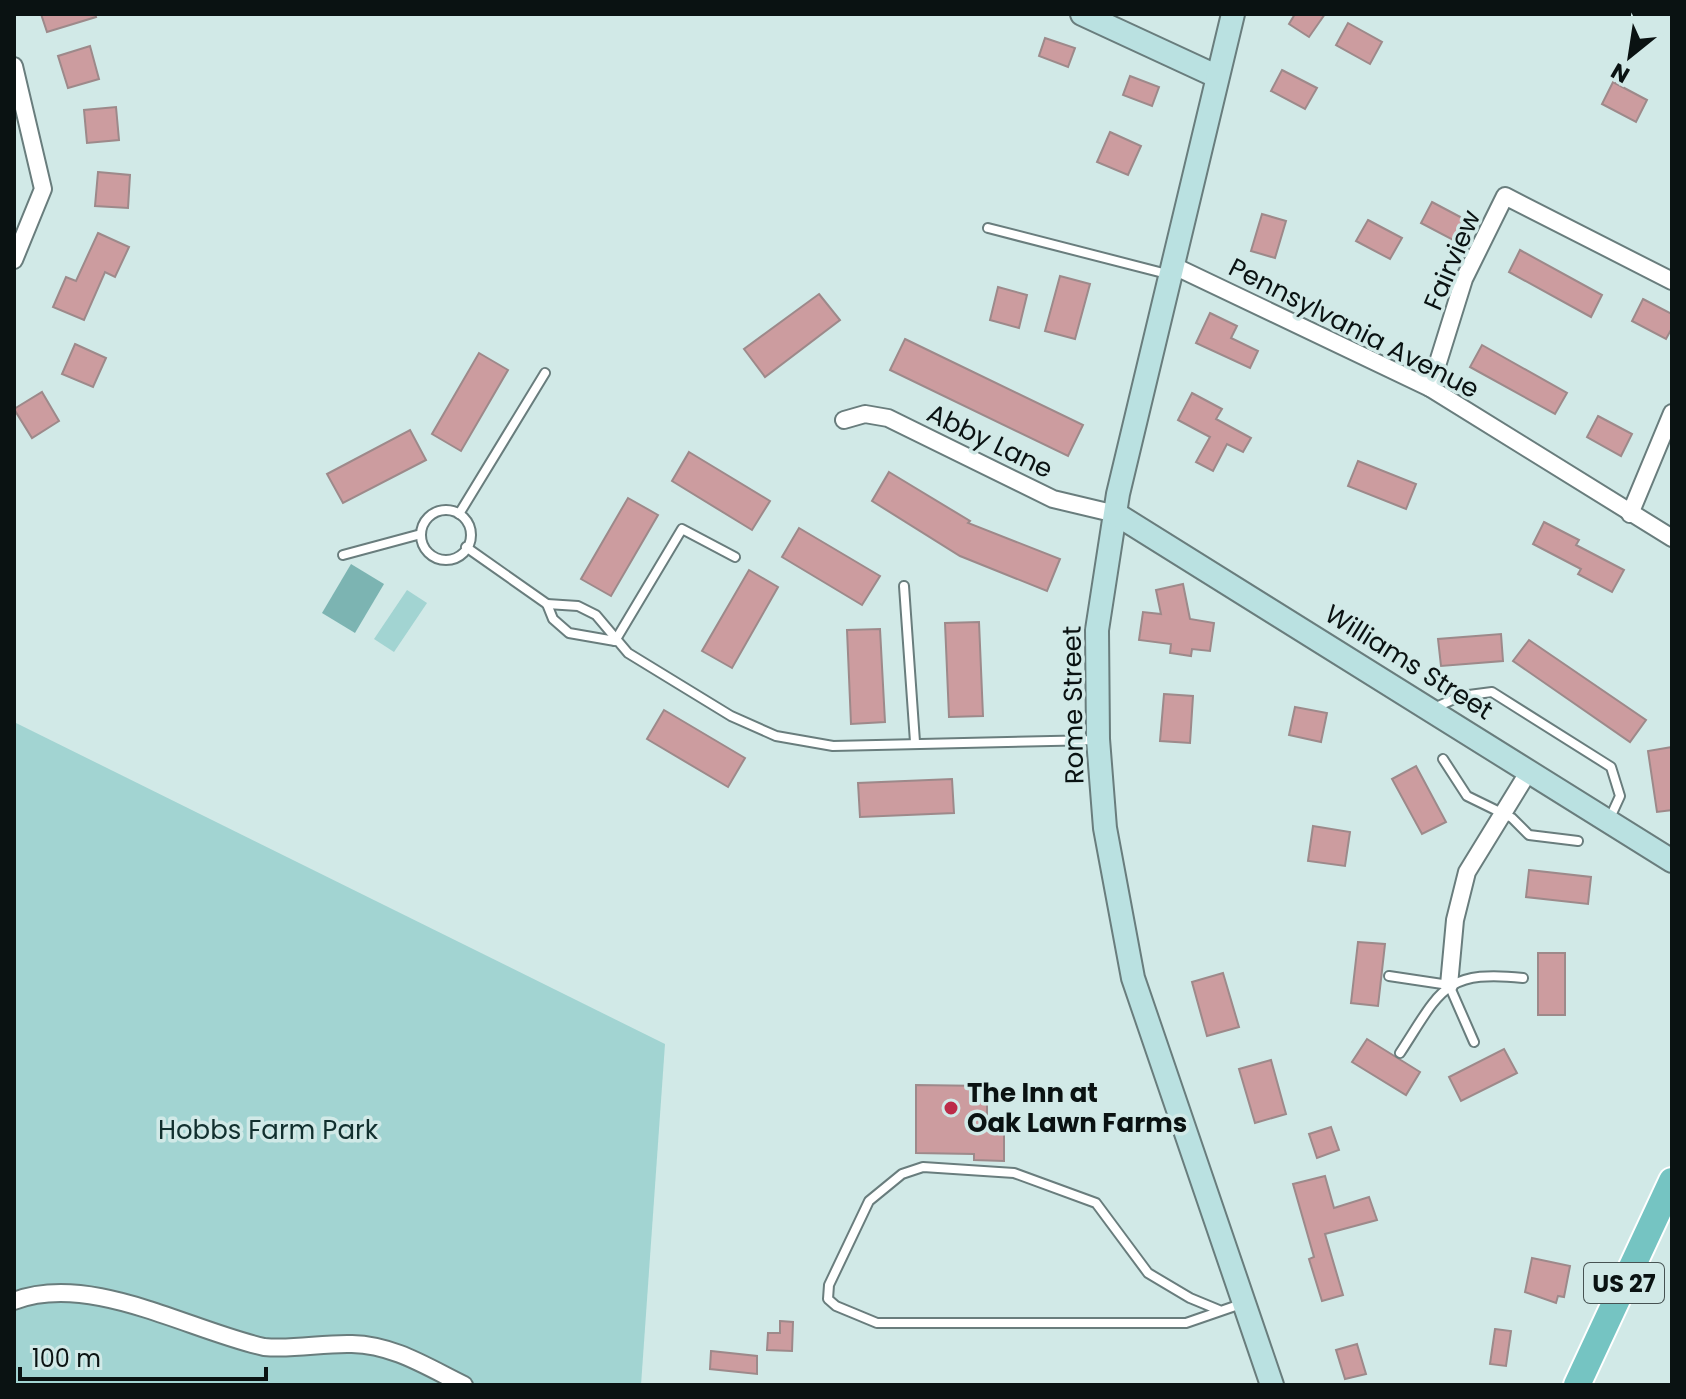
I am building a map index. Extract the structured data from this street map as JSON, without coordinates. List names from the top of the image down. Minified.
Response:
{"streets":{"main road":["US 27"],"street":["Fairview","Pennsylvania Avenue","Abby Lane","Williams Street","Rome Street"]},"crossings":[["Fairview","Pennsylvania Avenue"],["Pennsylvania Avenue","Rome Street"],["Abby Lane","Williams Street"],["Abby Lane","Rome Street"],["Williams Street","Rome Street"]],"parks":["Hobbs Farm Park"],"places":["The Inn at Oak Lawn Farms"],"scale_bar":"100 m","north":"bottom left"}
